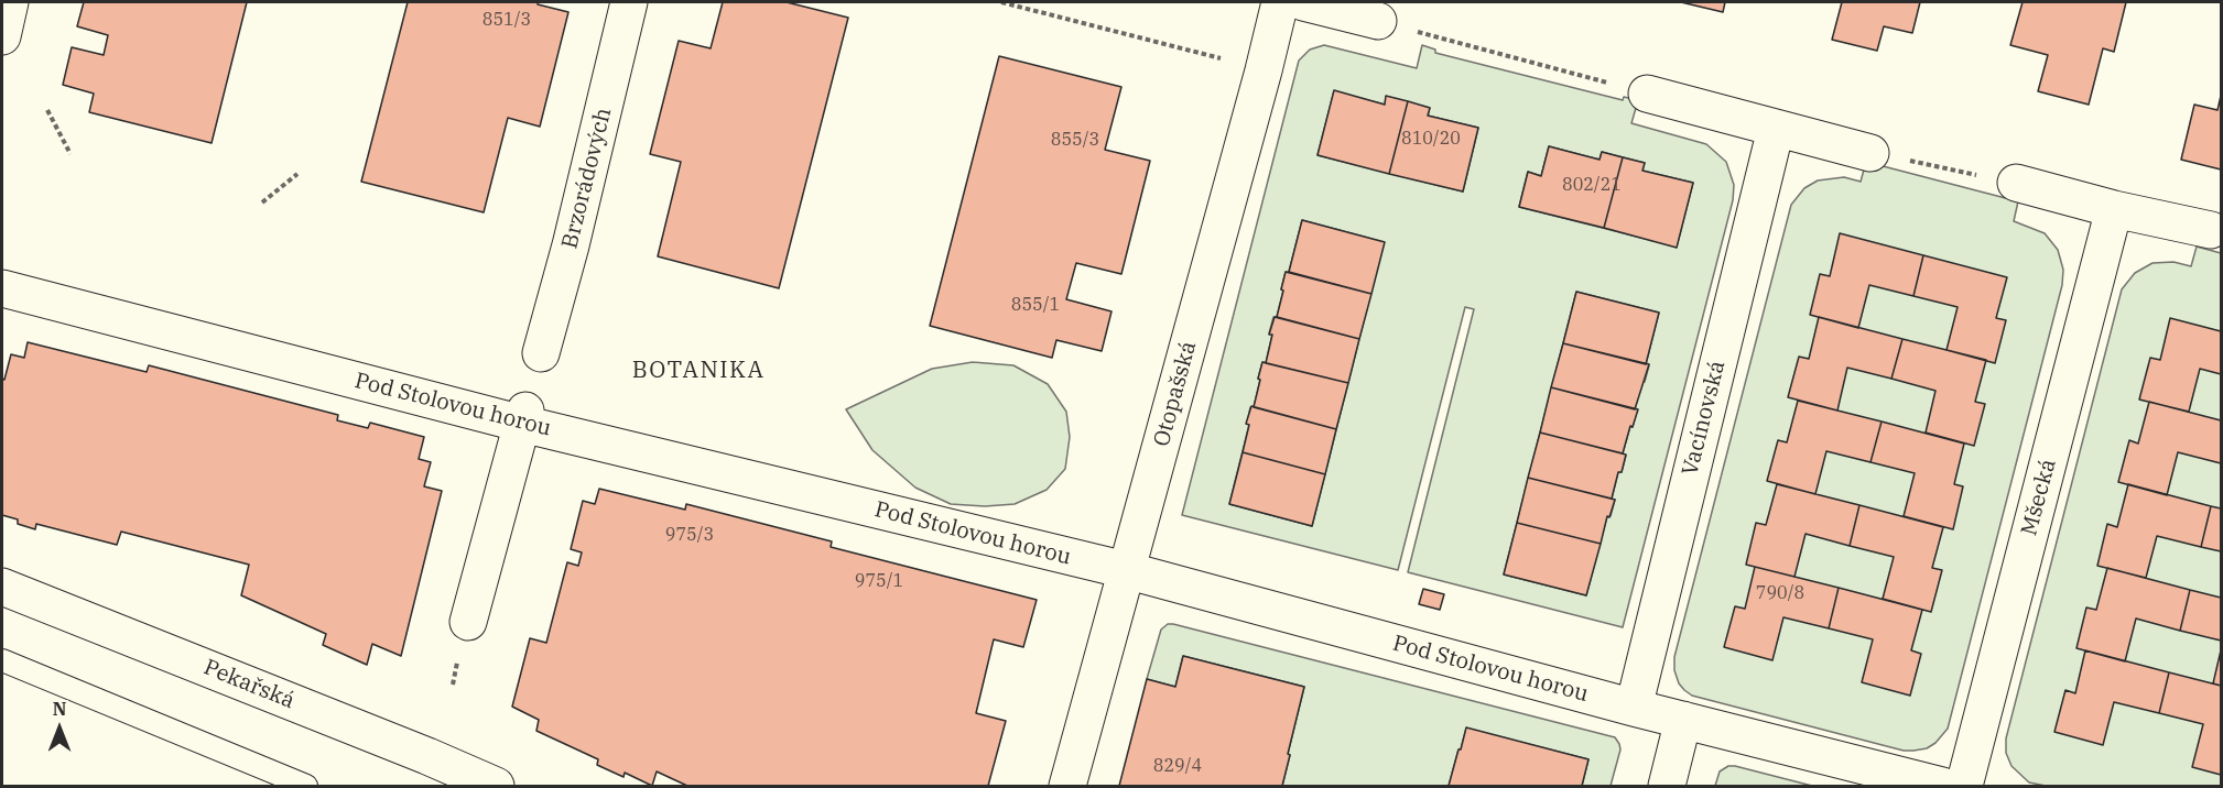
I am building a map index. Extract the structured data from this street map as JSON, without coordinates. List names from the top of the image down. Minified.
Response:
{"streets":{"street":["Brzorádových","Otopašská","Pod Stolovou horou","Vacínovská","Mšecká","Pekařská"]},"crossings":[["Otopašská","Pod Stolovou horou"],["Pod Stolovou horou","Vacínovská"]],"districts":["BOTANIKA"],"house_numbers":["851/3","810/20","855/3","802/21","855/1","975/3","975/1","790/8","829/4"],"north":"top"}
